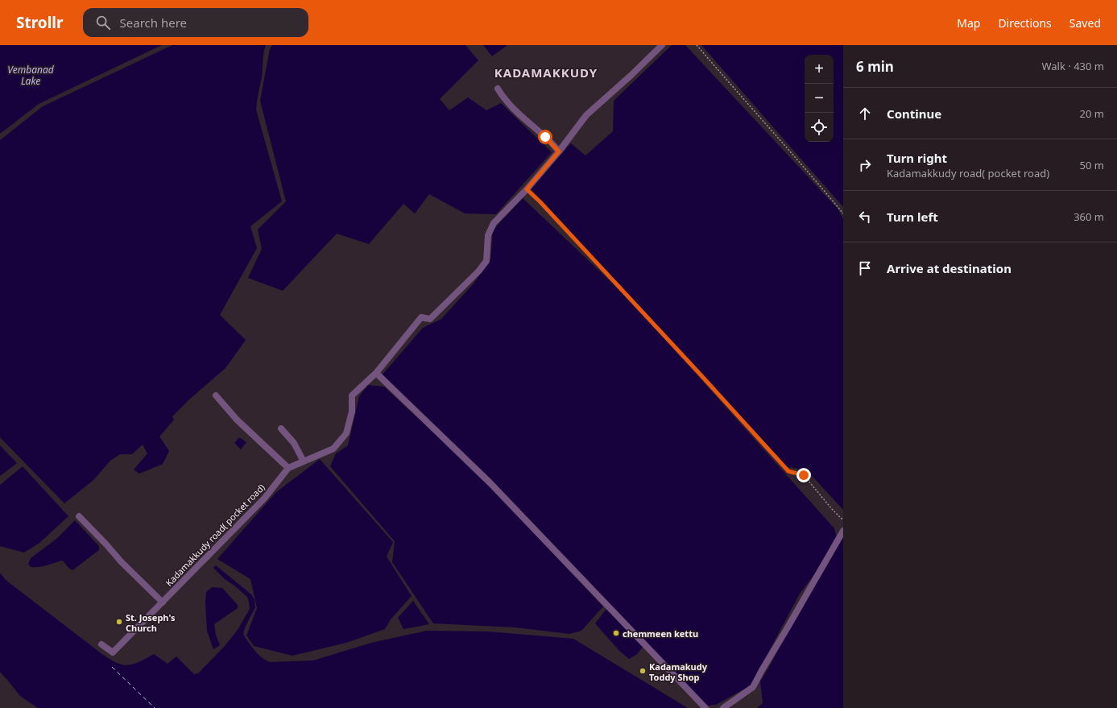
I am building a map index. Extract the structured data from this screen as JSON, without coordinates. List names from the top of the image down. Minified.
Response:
{"streets":{"street":["Kadamakkudy road( pocket road)"]},"districts":["KADAMAKKUDY"],"water":["Vembanad Lake"],"places":["St. Joseph's Church","chemmeen kettu","Kadamakudy Toddy Shop"],"page":{"header":"Strollr","search":"Search here","nav":["Map","Directions","Saved"],"heading":["6 min","Walk · 430 m"],"map_buttons":["+","−"],"list":[["Continue","20 m"],["Turn right","Kadamakkudy road( pocket road)","50 m"],["Turn left","360 m"],"Arrive at destination"]}}
